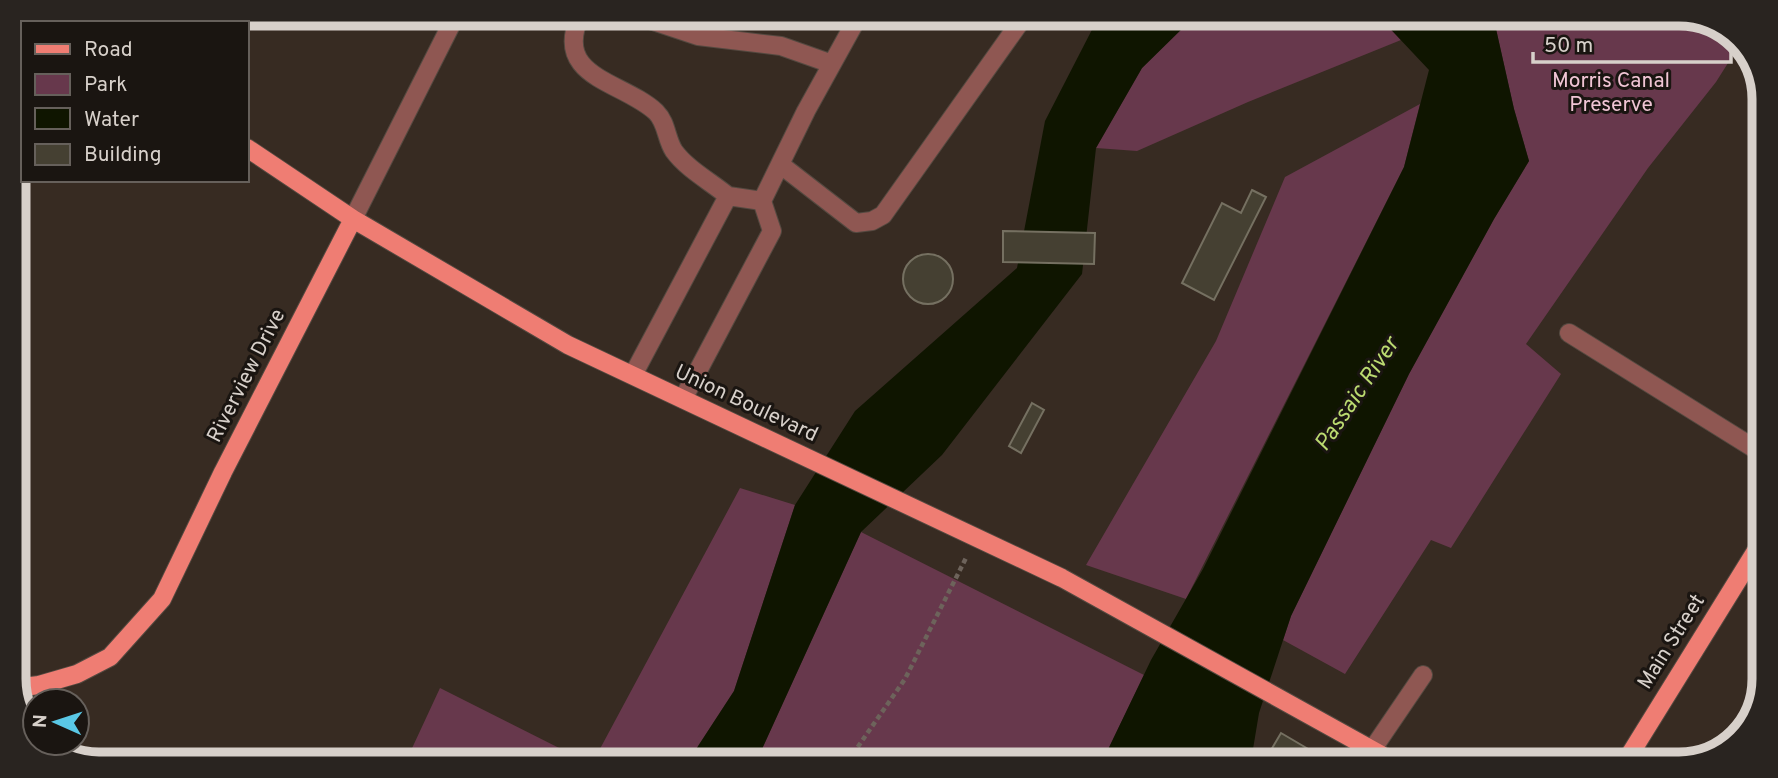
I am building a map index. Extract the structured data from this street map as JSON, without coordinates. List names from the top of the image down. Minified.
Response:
{"streets":{"main road":["Riverview Drive","Union Boulevard","Main Street"]},"crossings":[["Riverview Drive","Union Boulevard"]],"water":["Passaic River"],"parks":["Morris Canal Preserve"],"legend":["Road","Park","Water","Building"],"scale_bar":"50 m","north":"left"}
